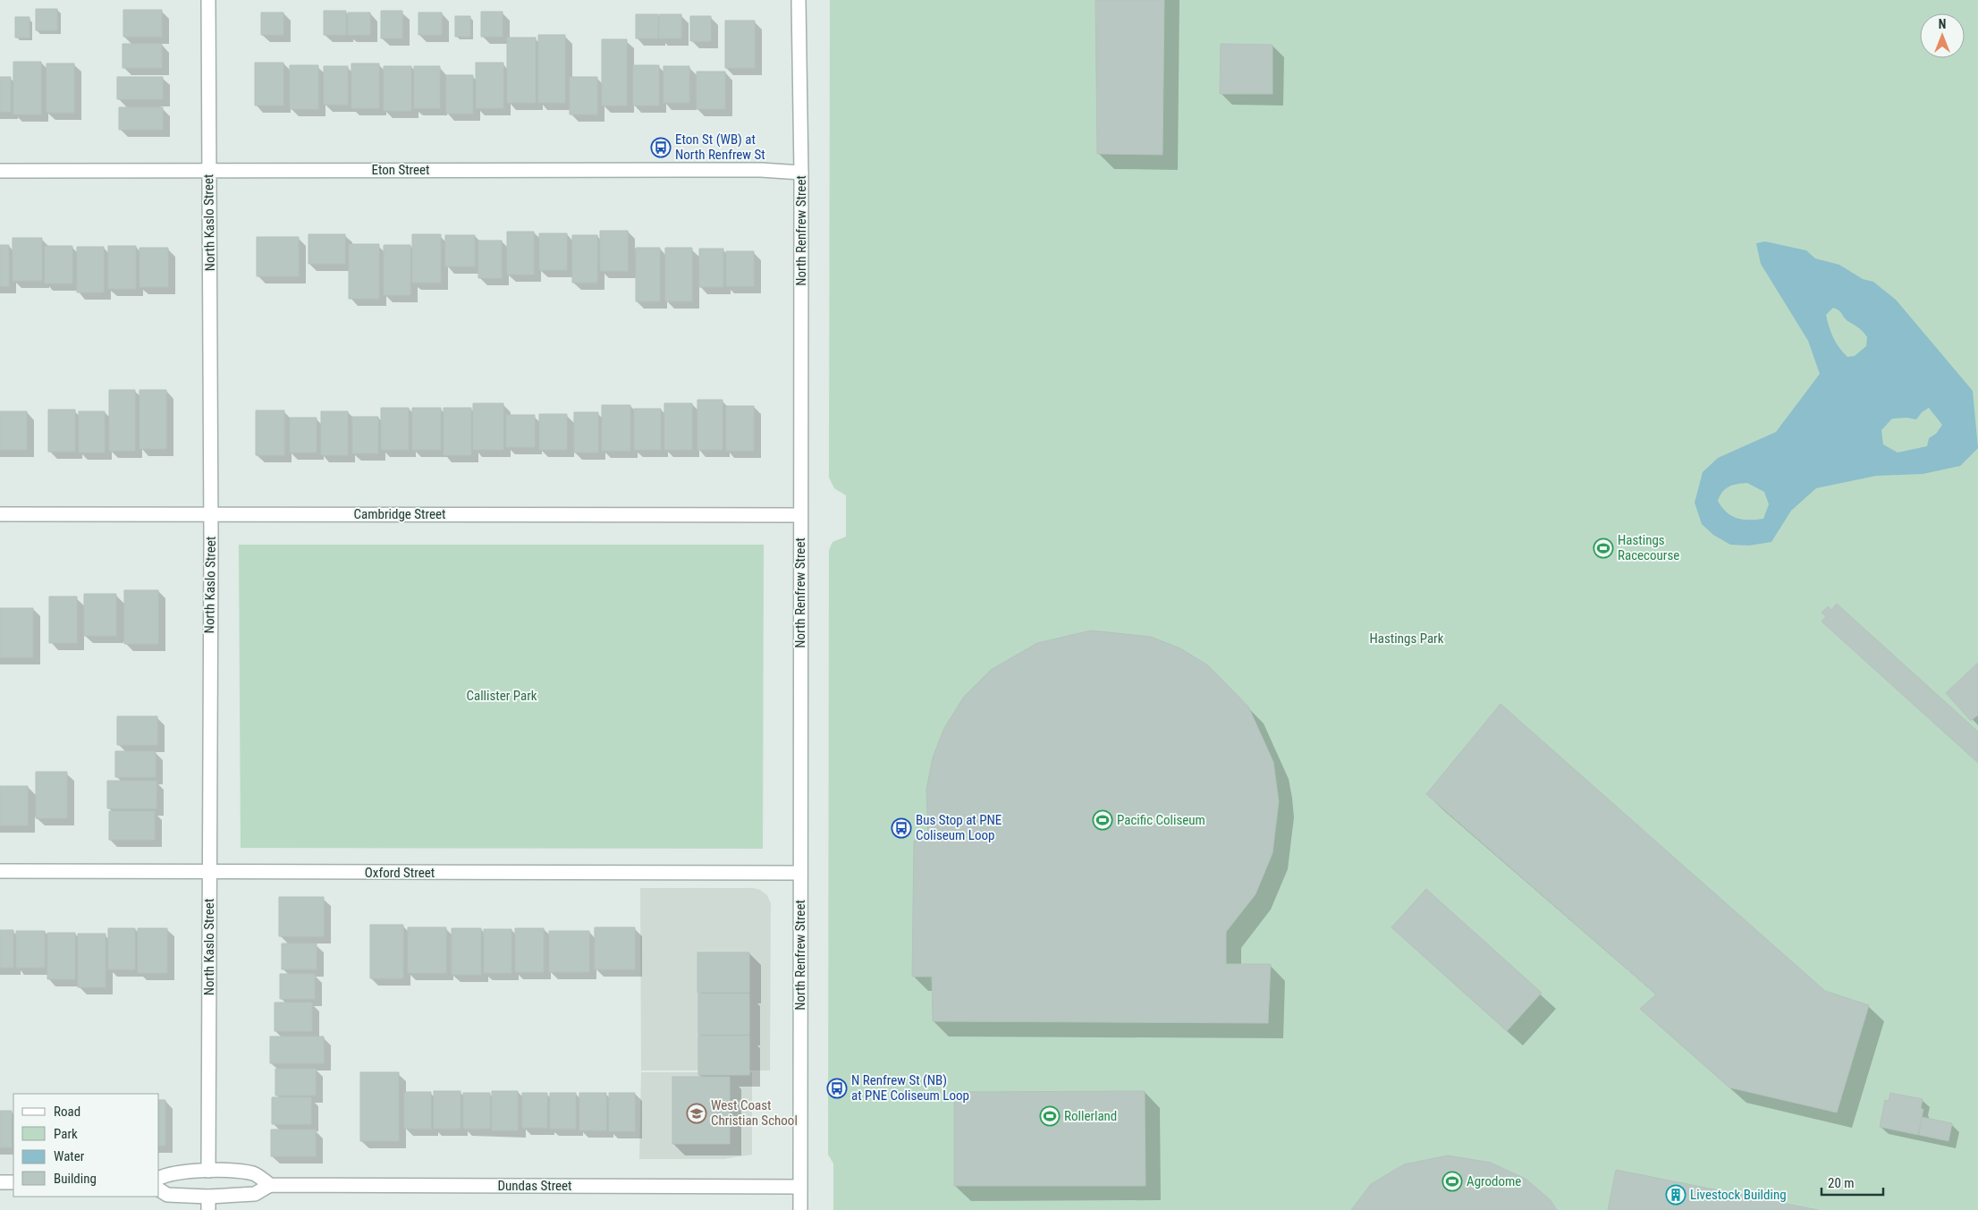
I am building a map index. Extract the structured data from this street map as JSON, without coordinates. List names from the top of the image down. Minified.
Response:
{"streets":{"street":["Eton Street","North Kaslo Street","North Renfrew Street","Cambridge Street","Oxford Street","Dundas Street"]},"crossings":[["Eton Street","North Kaslo Street"],["Eton Street","North Renfrew Street"],["North Kaslo Street","Cambridge Street"],["North Kaslo Street","Oxford Street"],["North Renfrew Street","Cambridge Street"],["North Renfrew Street","Oxford Street"],["North Renfrew Street","Dundas Street"]],"parks":["Hastings Park","Callister Park"],"places":{"bus stop":["Eton St (WB) at North Renfrew St","Bus Stop at PNE Coliseum Loop","N Renfrew St (NB) at PNE Coliseum Loop"],"sports":["Hastings Racecourse","Pacific Coliseum","Rollerland","Agrodome"],"school or university":["West Coast Christian School"],"building":["Livestock Building"]},"legend":["Road","Park","Water","Building"],"scale_bar":"20 m","north":"top"}
